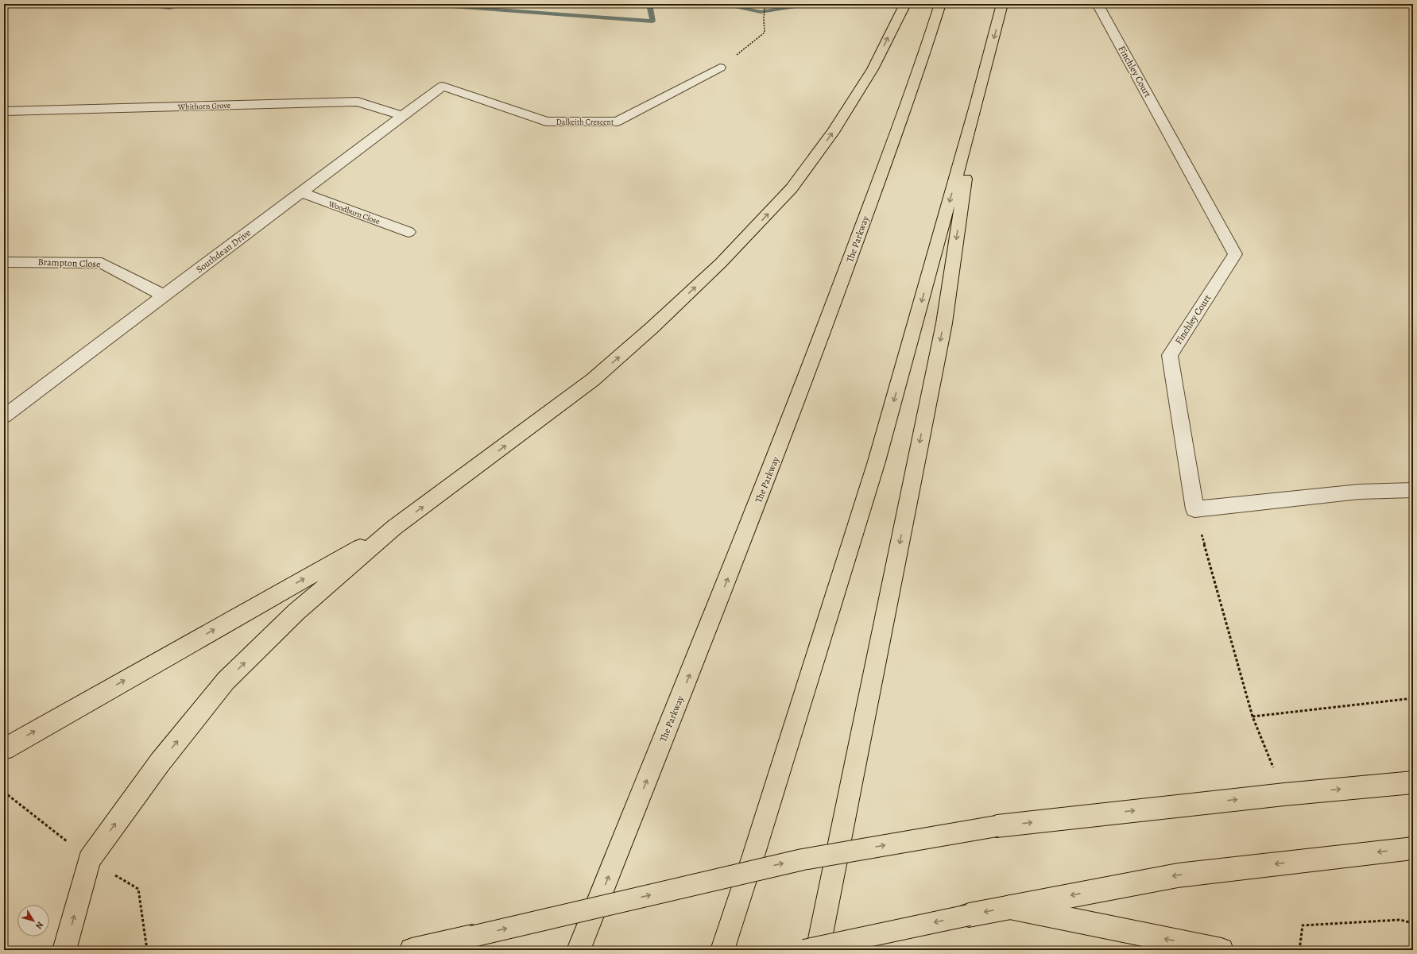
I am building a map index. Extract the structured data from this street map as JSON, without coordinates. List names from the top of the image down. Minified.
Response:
{"streets":{"main road":["The Parkway"],"street":["Finchley Court","Whithorn Grove","Dalkeith Crescent","Woodburn Close","Southdean Drive","Brampton Close"]},"crossings":[["Whithorn Grove","Southdean Drive"],["Dalkeith Crescent","Southdean Drive"],["Woodburn Close","Southdean Drive"],["Southdean Drive","Brampton Close"]],"north":"bottom right"}
